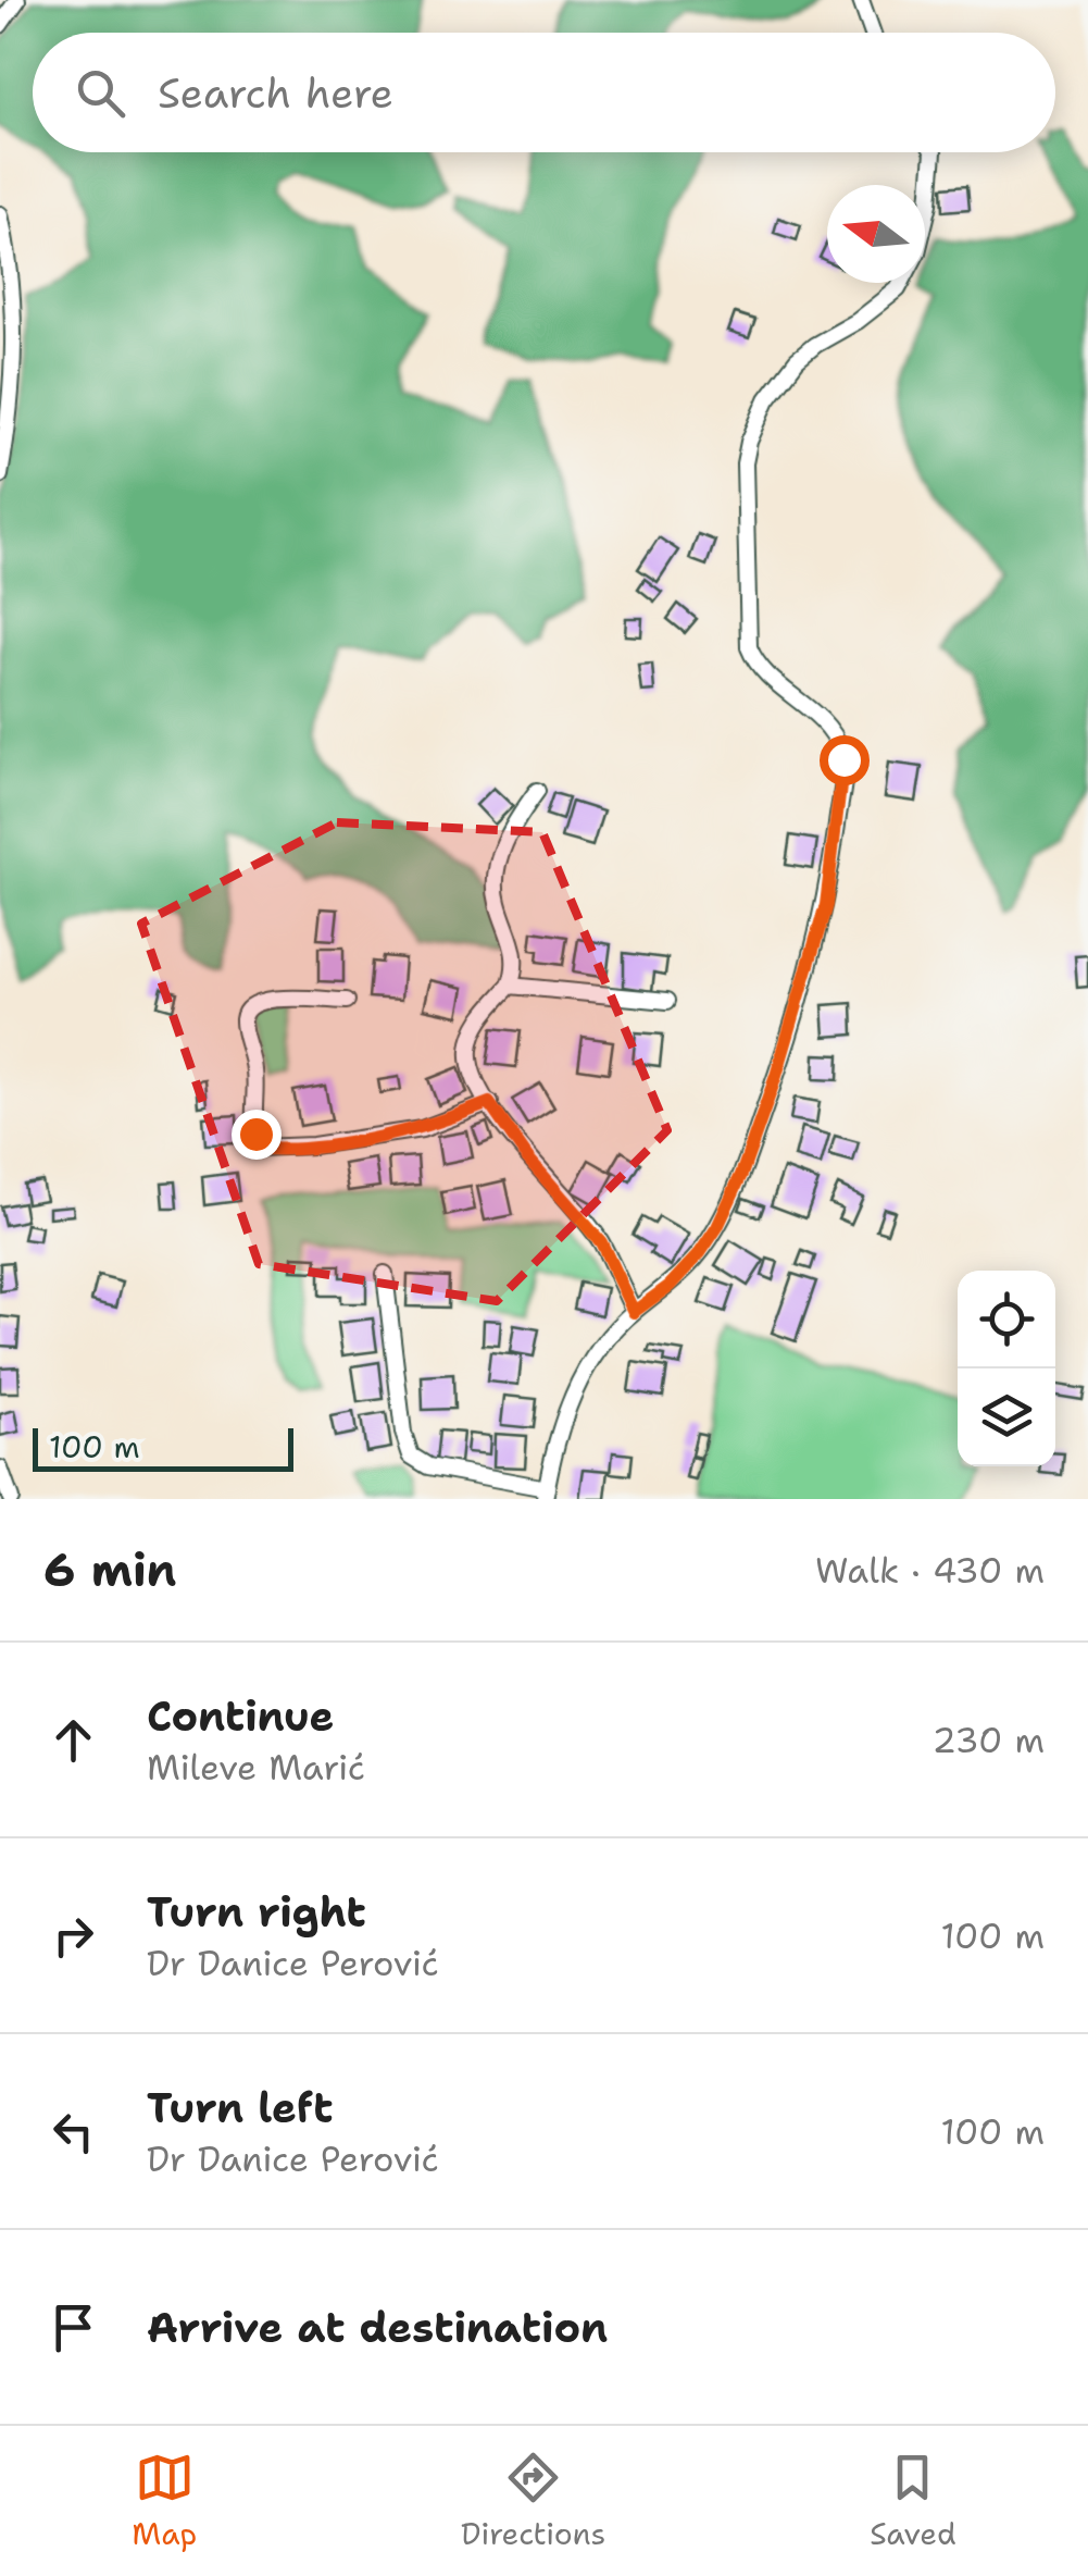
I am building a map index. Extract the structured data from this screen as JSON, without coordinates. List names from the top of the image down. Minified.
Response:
{"scale_bar":"100 m","north":"left","page":{"search":"Search here","scale":"100 m","heading":["6 min","Walk · 430 m"],"list":[["Continue","Mileve Marić","230 m"],["Turn right","Dr Danice Perović","100 m"],["Turn left","Dr Danice Perović","100 m"],"Arrive at destination"],"nav":["Map","Directions","Saved"]}}
